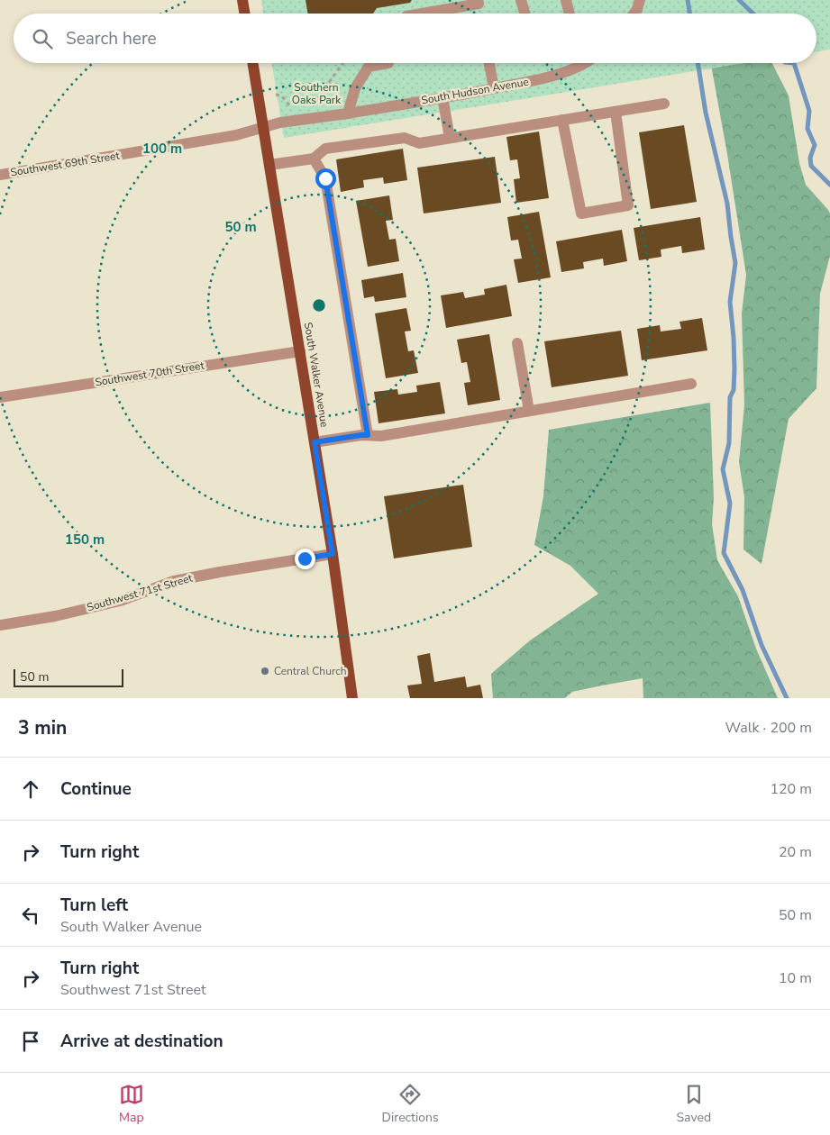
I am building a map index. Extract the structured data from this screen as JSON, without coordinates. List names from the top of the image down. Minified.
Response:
{"streets":{"main road":["South Walker Avenue"],"street":["South Hudson Avenue","Southwest 69th Street","Southwest 70th Street","Southwest 71st Street"]},"crossings":[["South Hudson Avenue","Southwest 69th Street"],["South Hudson Avenue","South Walker Avenue"],["Southwest 69th Street","South Walker Avenue"],["Southwest 70th Street","South Walker Avenue"],["South Walker Avenue","Southwest 71st Street"]],"parks":["Southern Oaks Park"],"places":["Central Church"],"scale_bar":"50 m","page":{"search":"Search here","scale":"50 m","heading":["3 min","Walk · 200 m"],"list":[["Continue","120 m"],["Turn right","20 m"],["Turn left","South Walker Avenue","50 m"],["Turn right","Southwest 71st Street","10 m"],"Arrive at destination"],"nav":["Map","Directions","Saved"]},"rings":["100 m","50 m","150 m"]}
